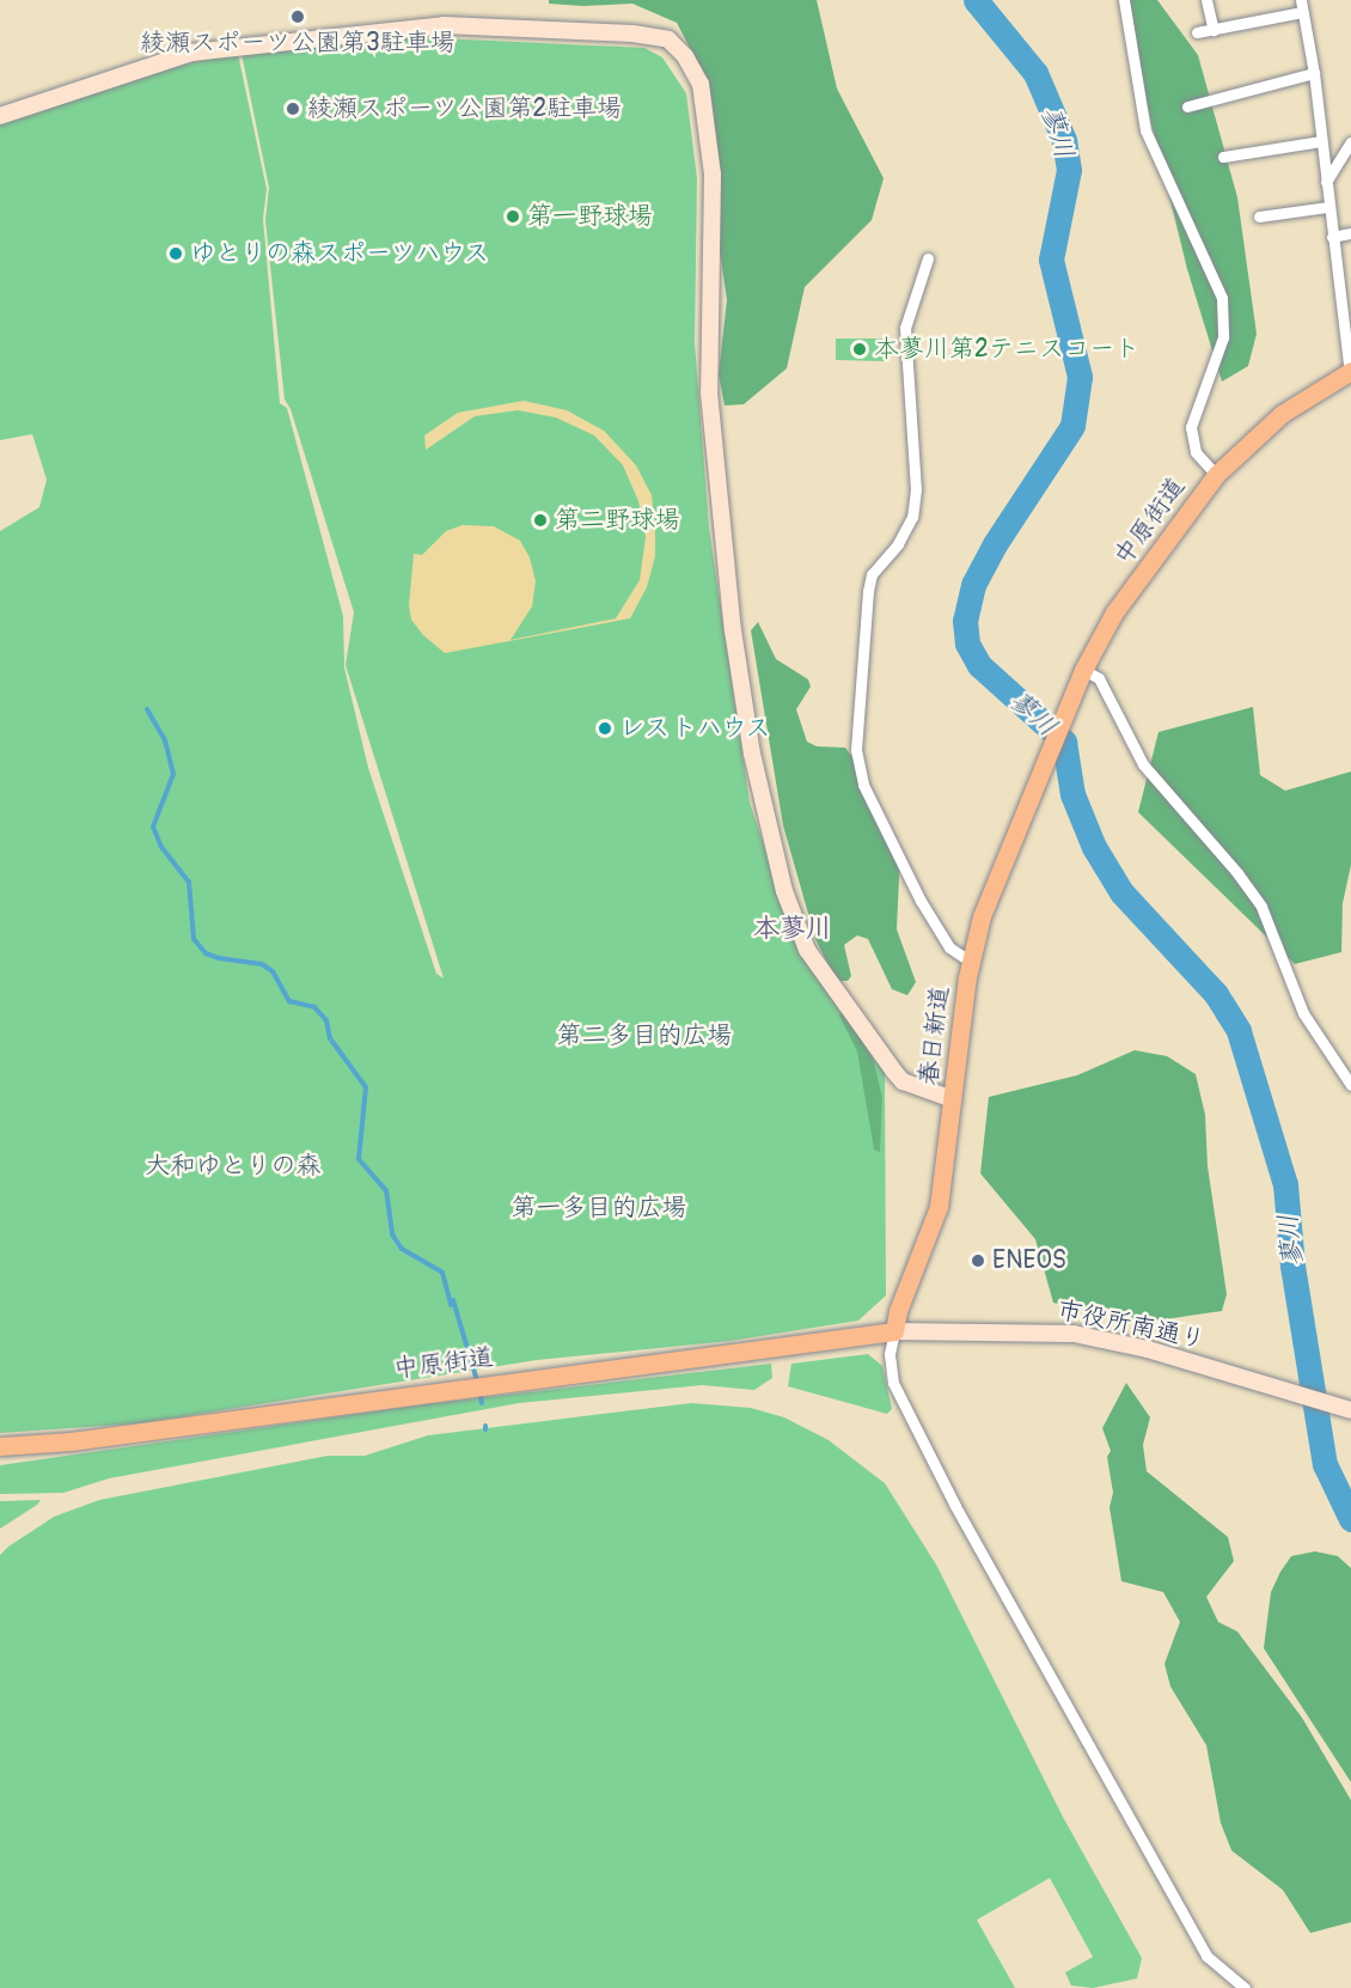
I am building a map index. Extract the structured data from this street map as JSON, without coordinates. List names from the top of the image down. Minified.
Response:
{"streets":{"main road":["中原街道","春日新道"],"street":["市役所南通り"]},"crossings":[["中原街道","春日新道"],["中原街道","市役所南通り"],["春日新道","市役所南通り"]],"districts":["本蓼川"],"water":["蓼川"],"parks":["第二多目的広場","大和ゆとりの森","第一多目的広場"],"places":["綾瀬スポーツ公園第3駐車場","綾瀬スポーツ公園第2駐車場","第一野球場","ゆとりの森スポーツハウス","本蓼川第2テニスコート","第二野球場","レストハウス","ENEOS"]}
